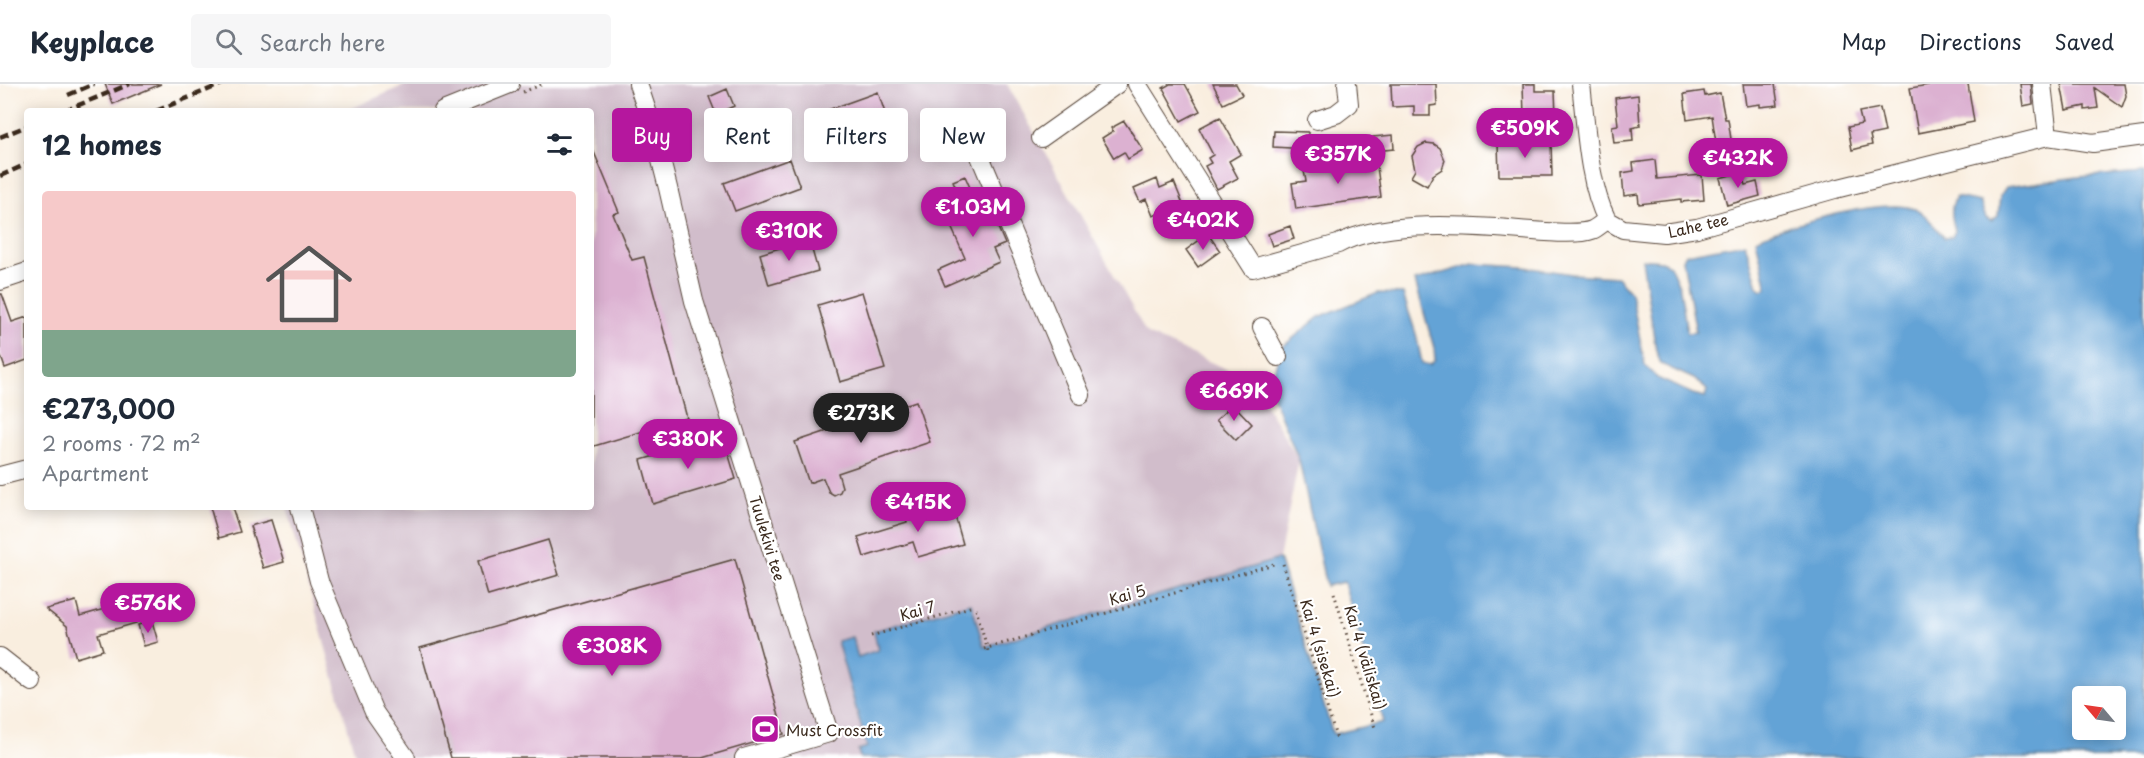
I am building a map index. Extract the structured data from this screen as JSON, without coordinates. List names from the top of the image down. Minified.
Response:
{"streets":{"street":["Lahe tee","Tuulekivi tee"],"path":["Kai 5","Kai 7","Kai 4 (sisekai)","Kai 4 (väliskai)"]},"places":{"sports":["Must Crossfit"]},"north":"top left","page":{"header":"Keyplace","search":"Search here","nav":["Map","Directions","Saved"],"price":["€509K","€357K","€432K","€1.03M","€402K","€310K","€669K","€273K","€380K","€415K","€576K","€308K"],"chip":["Buy","Rent","Filters","New"],"heading":"12 homes","list":[{"name":"€273,000","note":"2 rooms · 72 m² · Apartment"}]}}
